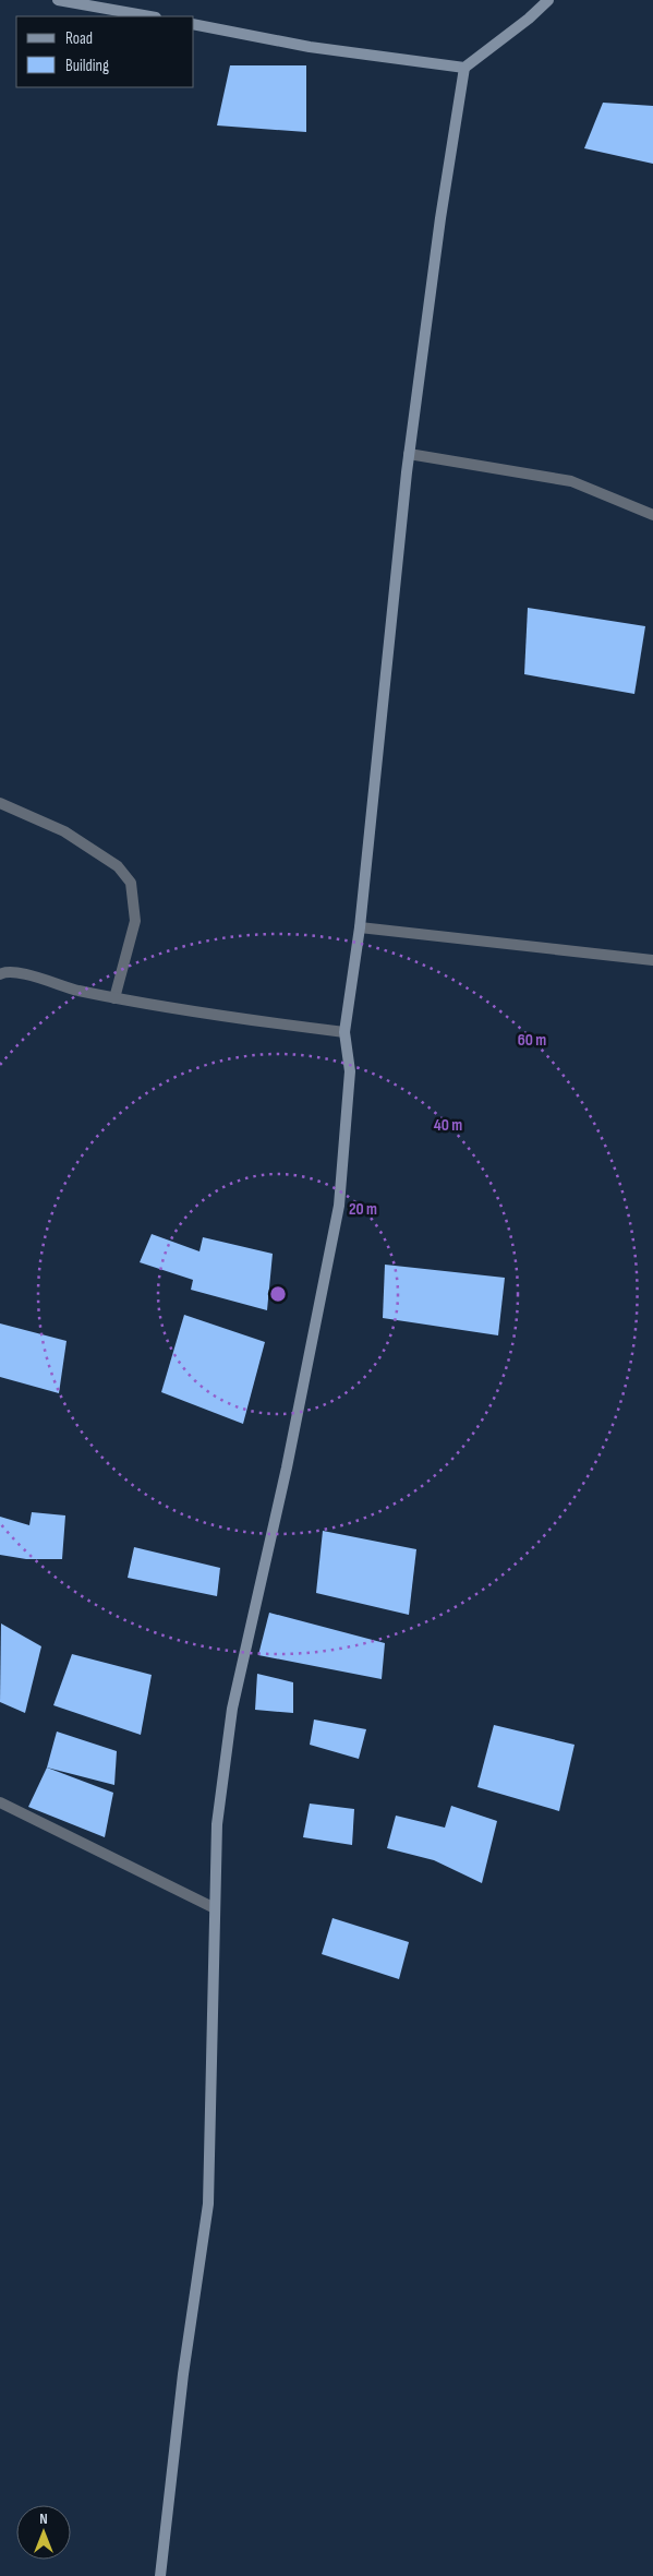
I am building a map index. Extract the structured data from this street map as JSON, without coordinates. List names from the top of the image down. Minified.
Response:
{"legend":["Road","Building"],"north":"top","rings":["60 m","40 m","20 m"]}
